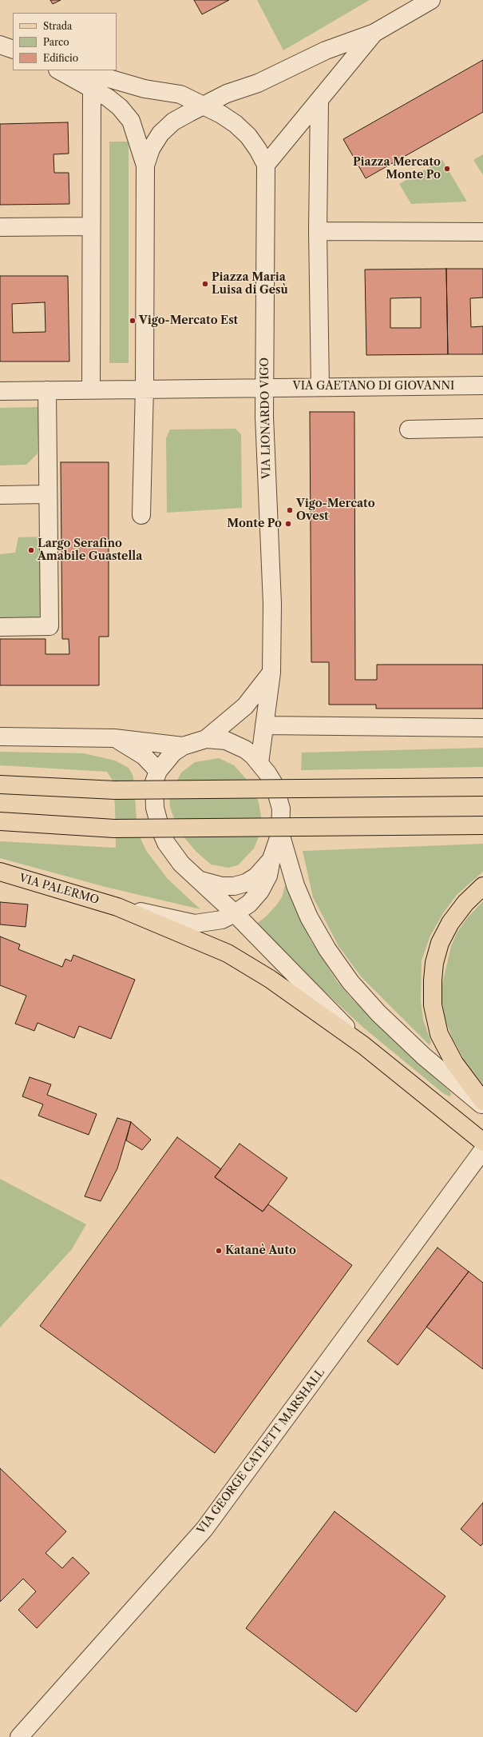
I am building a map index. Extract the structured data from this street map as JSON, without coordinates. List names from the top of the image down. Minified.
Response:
{"streets":{"main road":["VIA PALERMO"],"street":["VIA GAETANO DI GIOVANNI","VIA LIONARDO VIGO","VIA GEORGE CATLETT MARSHALL"]},"crossings":[["VIA GAETANO DI GIOVANNI","VIA LIONARDO VIGO"]],"places":["Piazza Mercato Monte Po","Piazza Maria Luisa di Gesù","Vigo-Mercato Est","Vigo-Mercato Ovest","Monte Po","Largo Serafino Amabile Guastella","Katanè Auto"],"legend":["Strada","Parco","Edificio"]}
